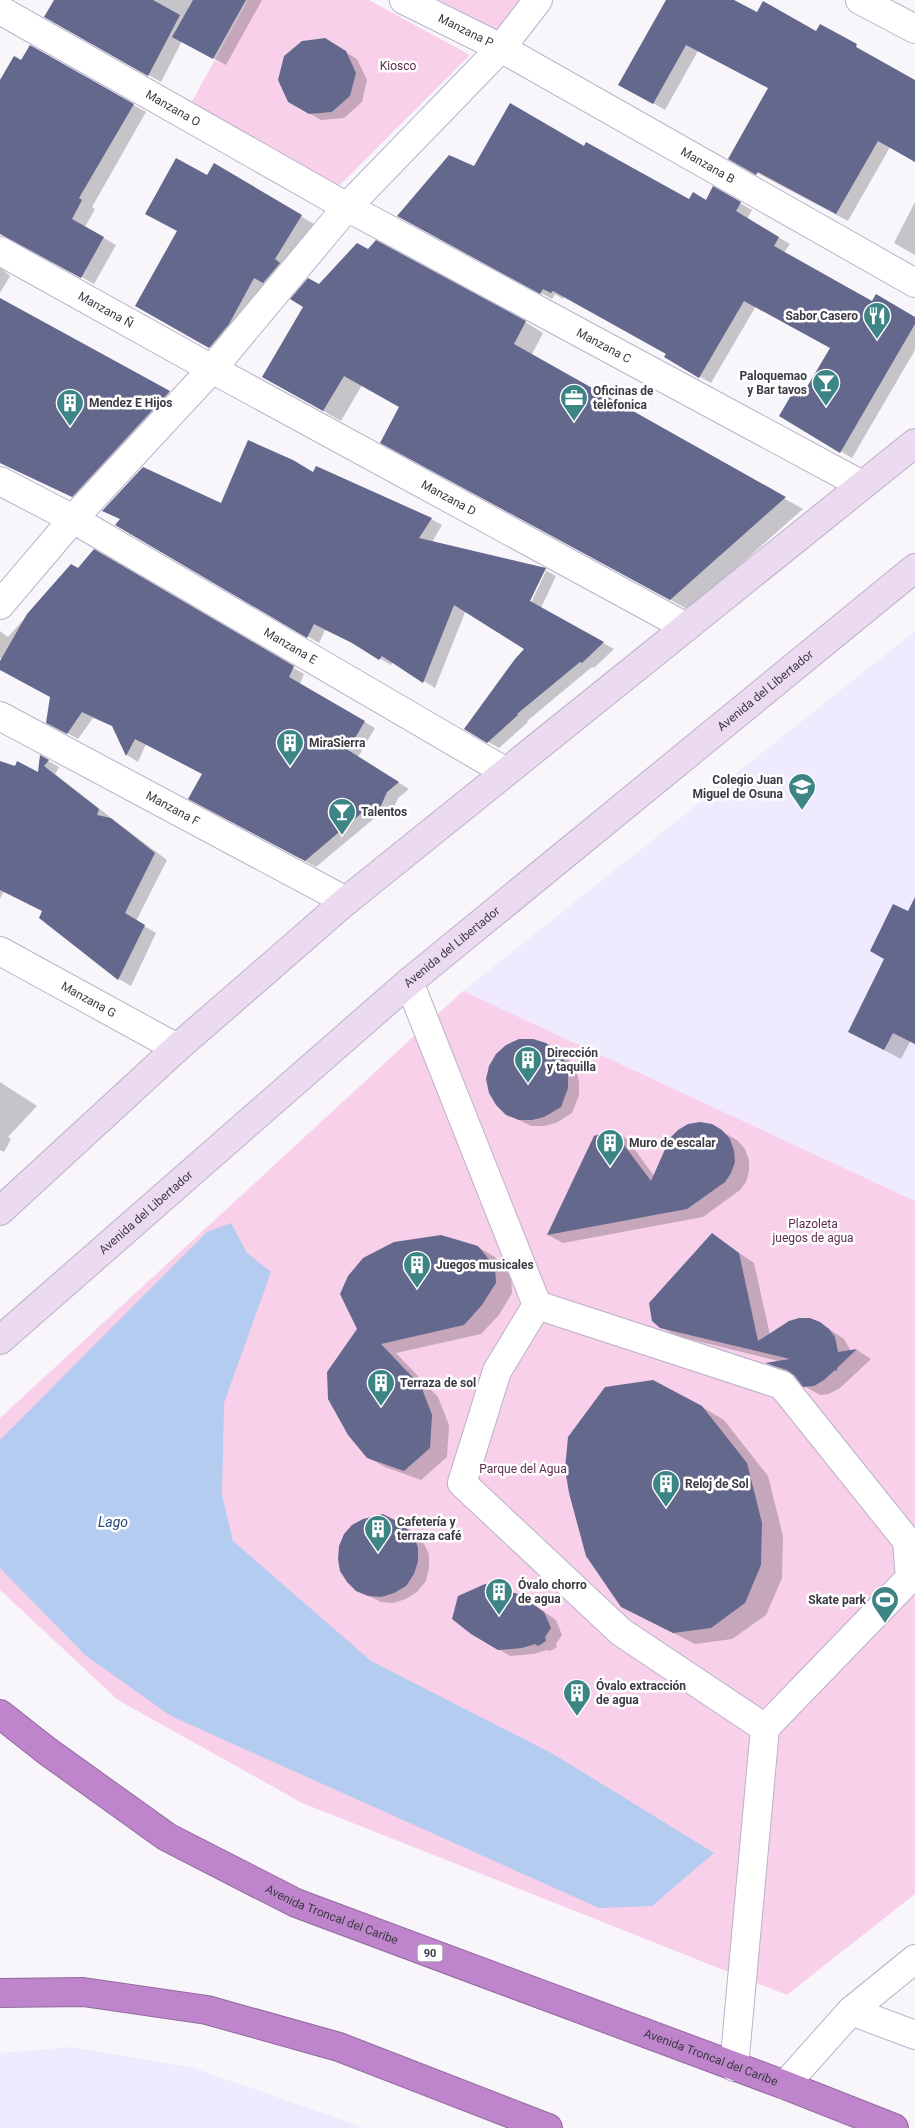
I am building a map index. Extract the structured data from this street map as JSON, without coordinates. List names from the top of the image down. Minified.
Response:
{"streets":{"highway":["Avenida Troncal del Caribe","90"],"main road":["Avenida del Libertador"],"street":["Manzana P","Manzana O","Manzana B","Manzana Ñ","Manzana C","Manzana D","Manzana E","Manzana F","Manzana G"]},"crossings":[["Manzana P","Manzana B"],["Manzana O","Manzana C"],["Manzana Ñ","Manzana D"]],"water":["Lago"],"parks":["Kiosco","Plazoleta juegos de agua","Parque del Agua"],"places":{"restaurant":["Sabor Casero"],"bar":["Paloquemao y Bar tavos","Talentos"],"office":["Oficinas de telefonica"],"building":["Mendez E Hijos","MiraSierra","Dirección y taquilla","Muro de escalar","Juegos musicales","Terraza de sol","Reloj de Sol","Cafetería y terraza café","Óvalo chorro de agua","Óvalo extracción de agua"],"school or university":["Colegio Juan Miguel de Osuna"],"sports":["Skate park"]}}
